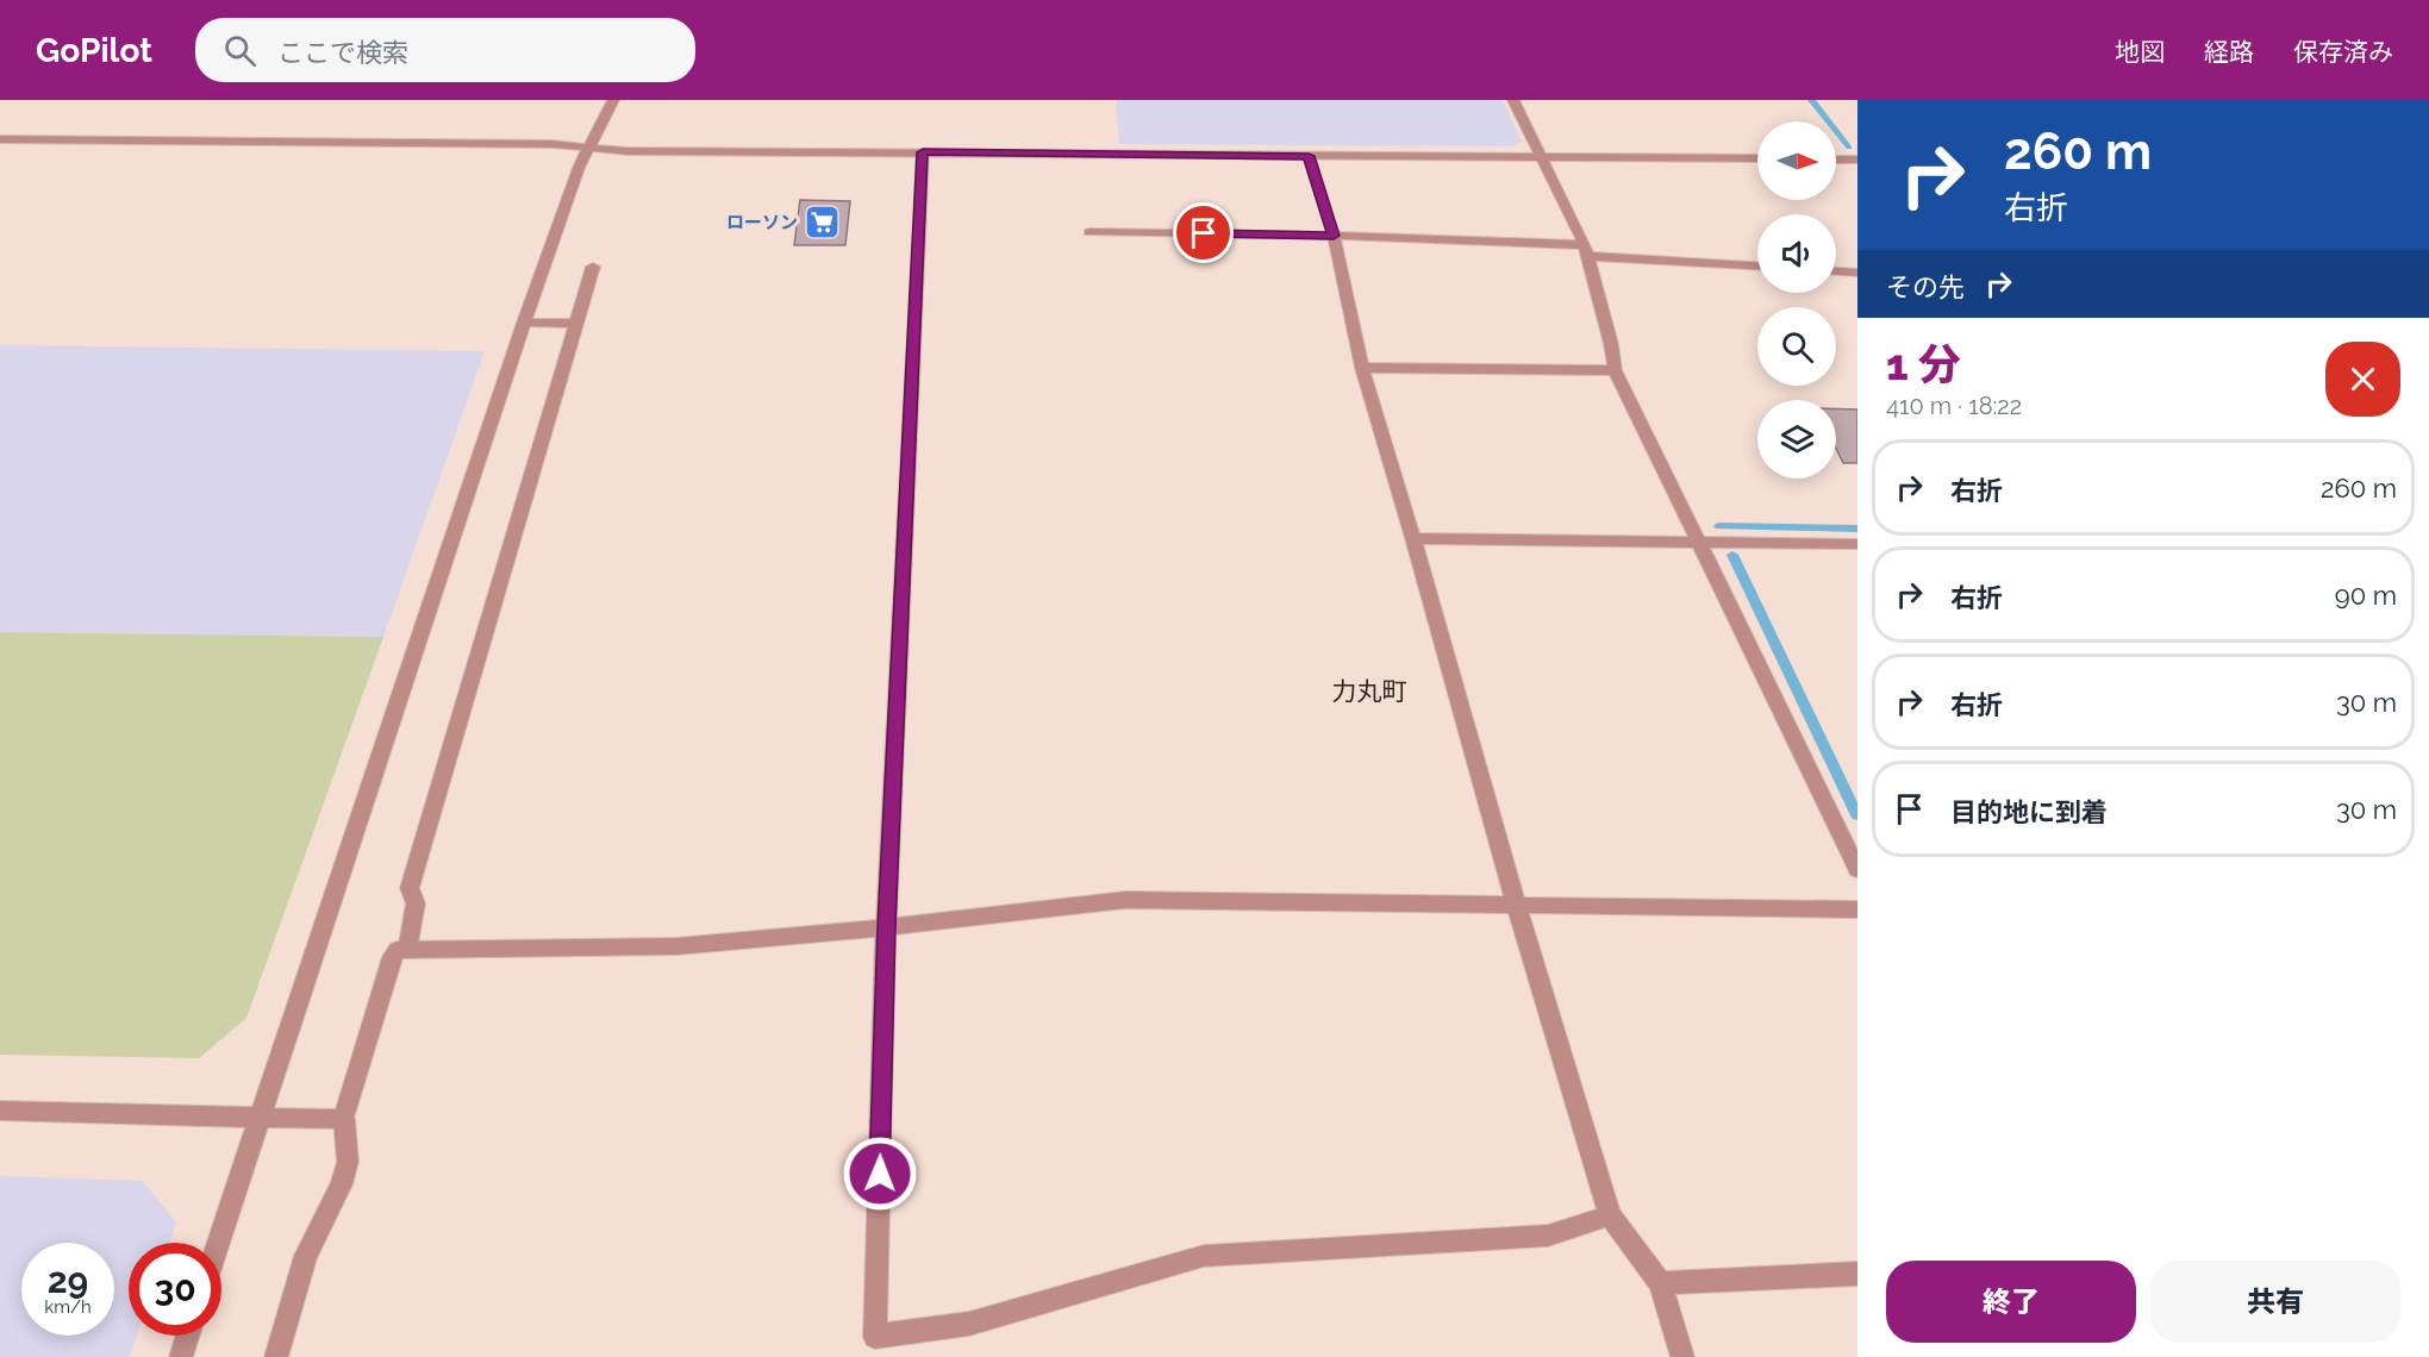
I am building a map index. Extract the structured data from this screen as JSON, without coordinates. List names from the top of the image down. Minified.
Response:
{"districts":["力丸町"],"places":{"supermarket":["ローソン"]},"north":"right","page":{"header":"GoPilot","search":"ここで検索","nav":["地図","経路","保存済み"],"turn":["260 m","右折"],"then":"その先","heading":["1 分","410 m · 18:22"],"list":[{"name":"右折","value":"260 m"},{"name":"右折","value":"90 m"},{"name":"右折","value":"30 m"},{"name":"目的地に到着","value":"30 m"}],"speed":"29 km/h","limit":"30","buttons":["終了","共有"]}}
